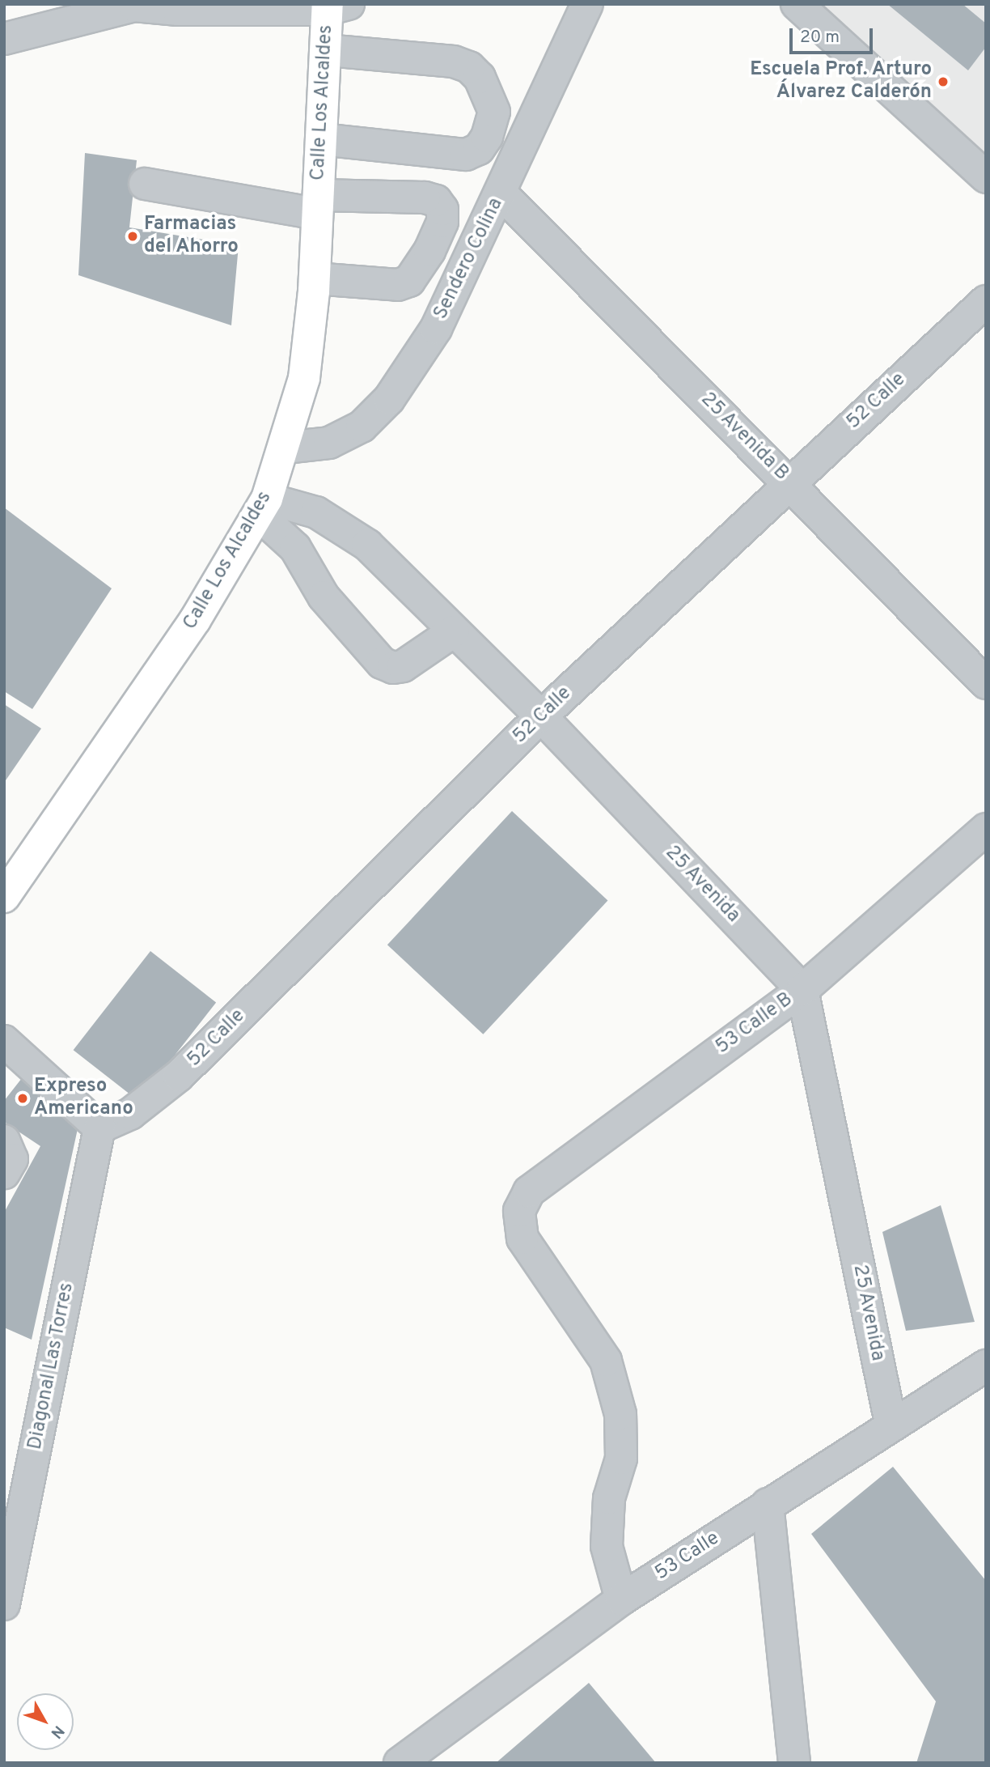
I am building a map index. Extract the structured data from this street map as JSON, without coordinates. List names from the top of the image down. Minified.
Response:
{"streets":{"main road":["Calle Los Alcaldes"],"street":["Sendero Colina","52 Calle","25 Avenida B","25 Avenida","53 Calle B","Diagonal Las Torres","53 Calle"]},"crossings":[["Calle Los Alcaldes","Sendero Colina"],["Calle Los Alcaldes","25 Avenida"],["Sendero Colina","25 Avenida B"],["52 Calle","25 Avenida B"],["52 Calle","25 Avenida"],["52 Calle","Diagonal Las Torres"],["25 Avenida","53 Calle B"],["25 Avenida","53 Calle"],["53 Calle B","53 Calle"]],"places":["Escuela Prof. Arturo Álvarez Calderón","Farmacias del Ahorro","Expreso Americano"],"scale_bar":"20 m","north":"bottom right"}
